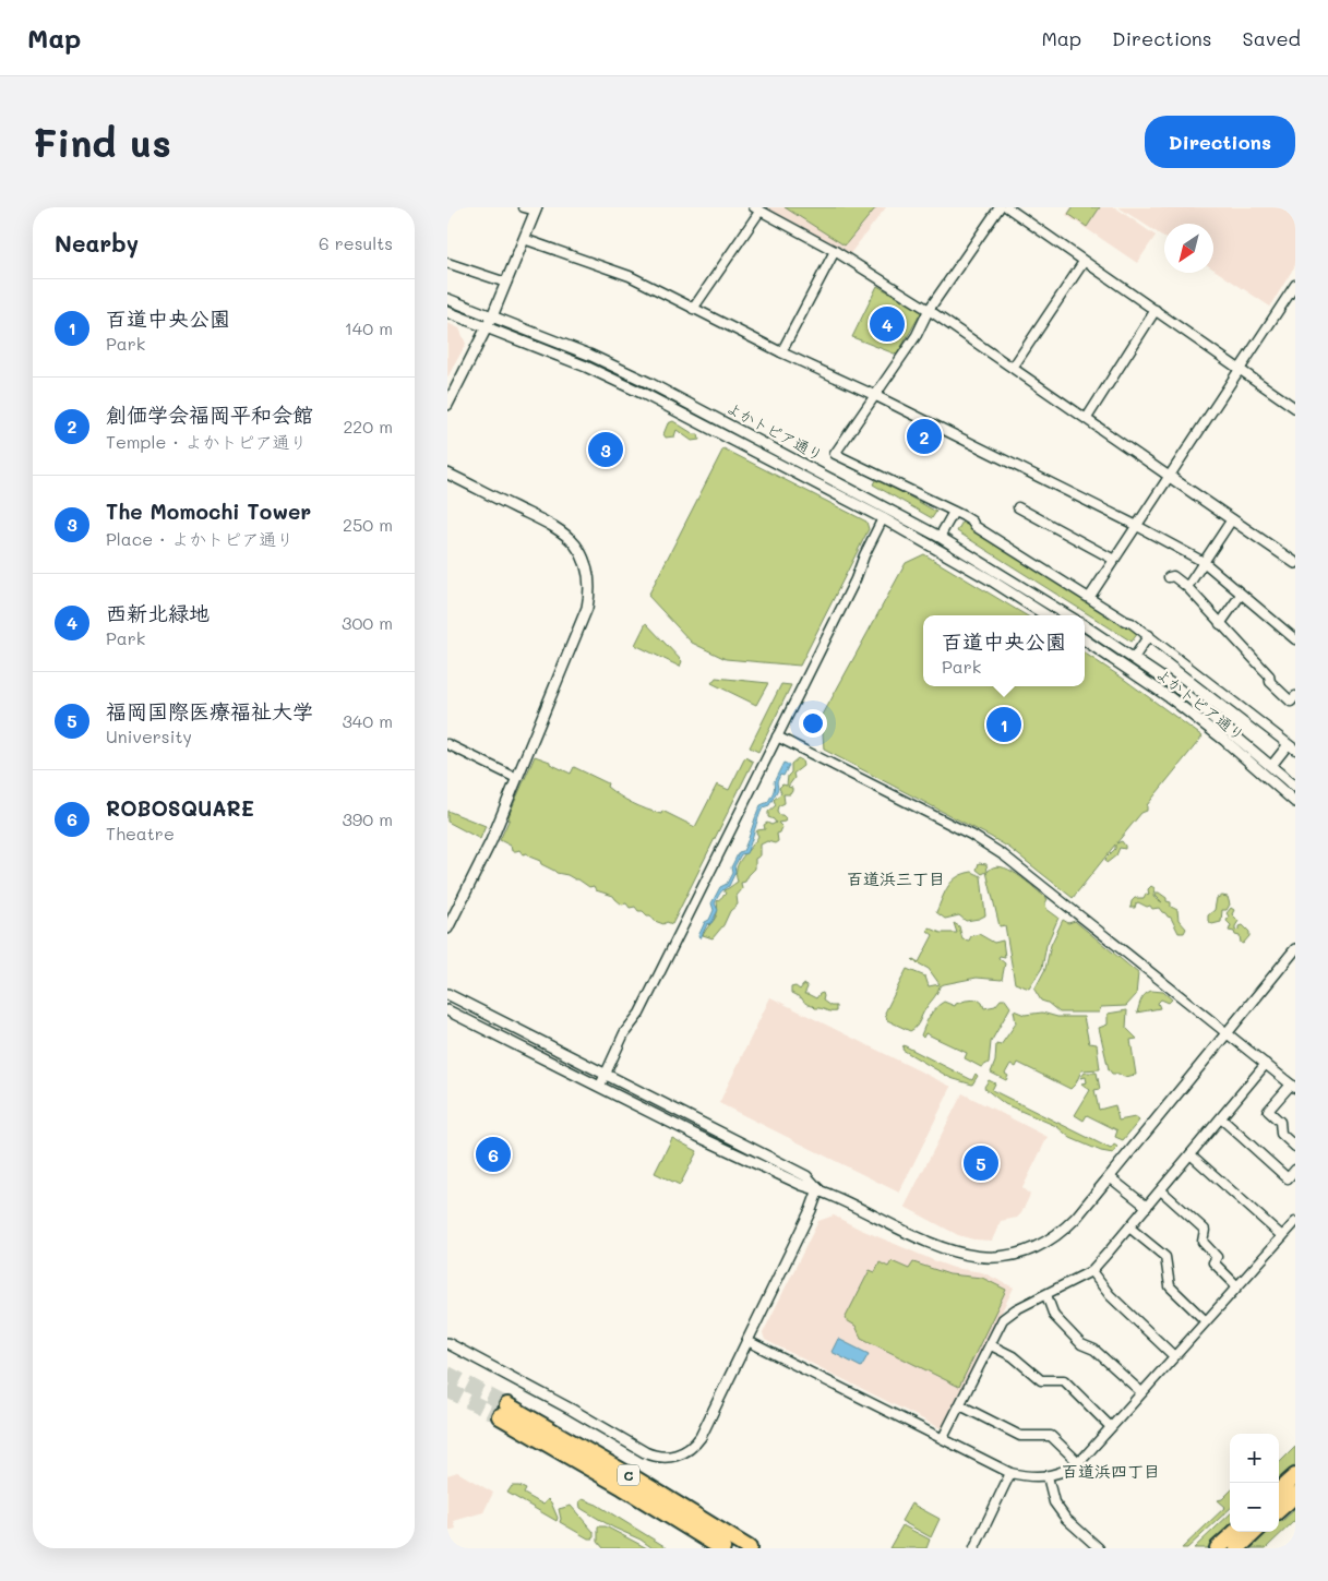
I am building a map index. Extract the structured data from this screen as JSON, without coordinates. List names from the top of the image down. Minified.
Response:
{"streets":{"highway":["C"],"street":["よかトピア通り"]},"districts":["百道浜三丁目","百道浜四丁目"],"north":"bottom left","page":{"header":"Map","nav":["Map","Directions","Saved"],"buttons":"Directions","title":"Find us","heading":["Nearby","6 results"],"list":[{"mark":"1","name":"百道中央公園","note":"Park","value":"140 m"},{"mark":"2","name":"創価学会福岡平和会館","note":"Temple · よかトピア通り","value":"220 m"},{"mark":"3","name":"The Momochi Tower","note":"Place · よかトピア通り","value":"250 m"},{"mark":"4","name":"西新北緑地","note":"Park","value":"300 m"},{"mark":"5","name":"福岡国際医療福祉大学","note":"University","value":"340 m"},{"mark":"6","name":"ROBOSQUARE","note":"Theatre","value":"390 m"}],"pins":["4","2","3","1","6","5"],"popup":["百道中央公園","Park"],"map_buttons":["+","−"]}}
